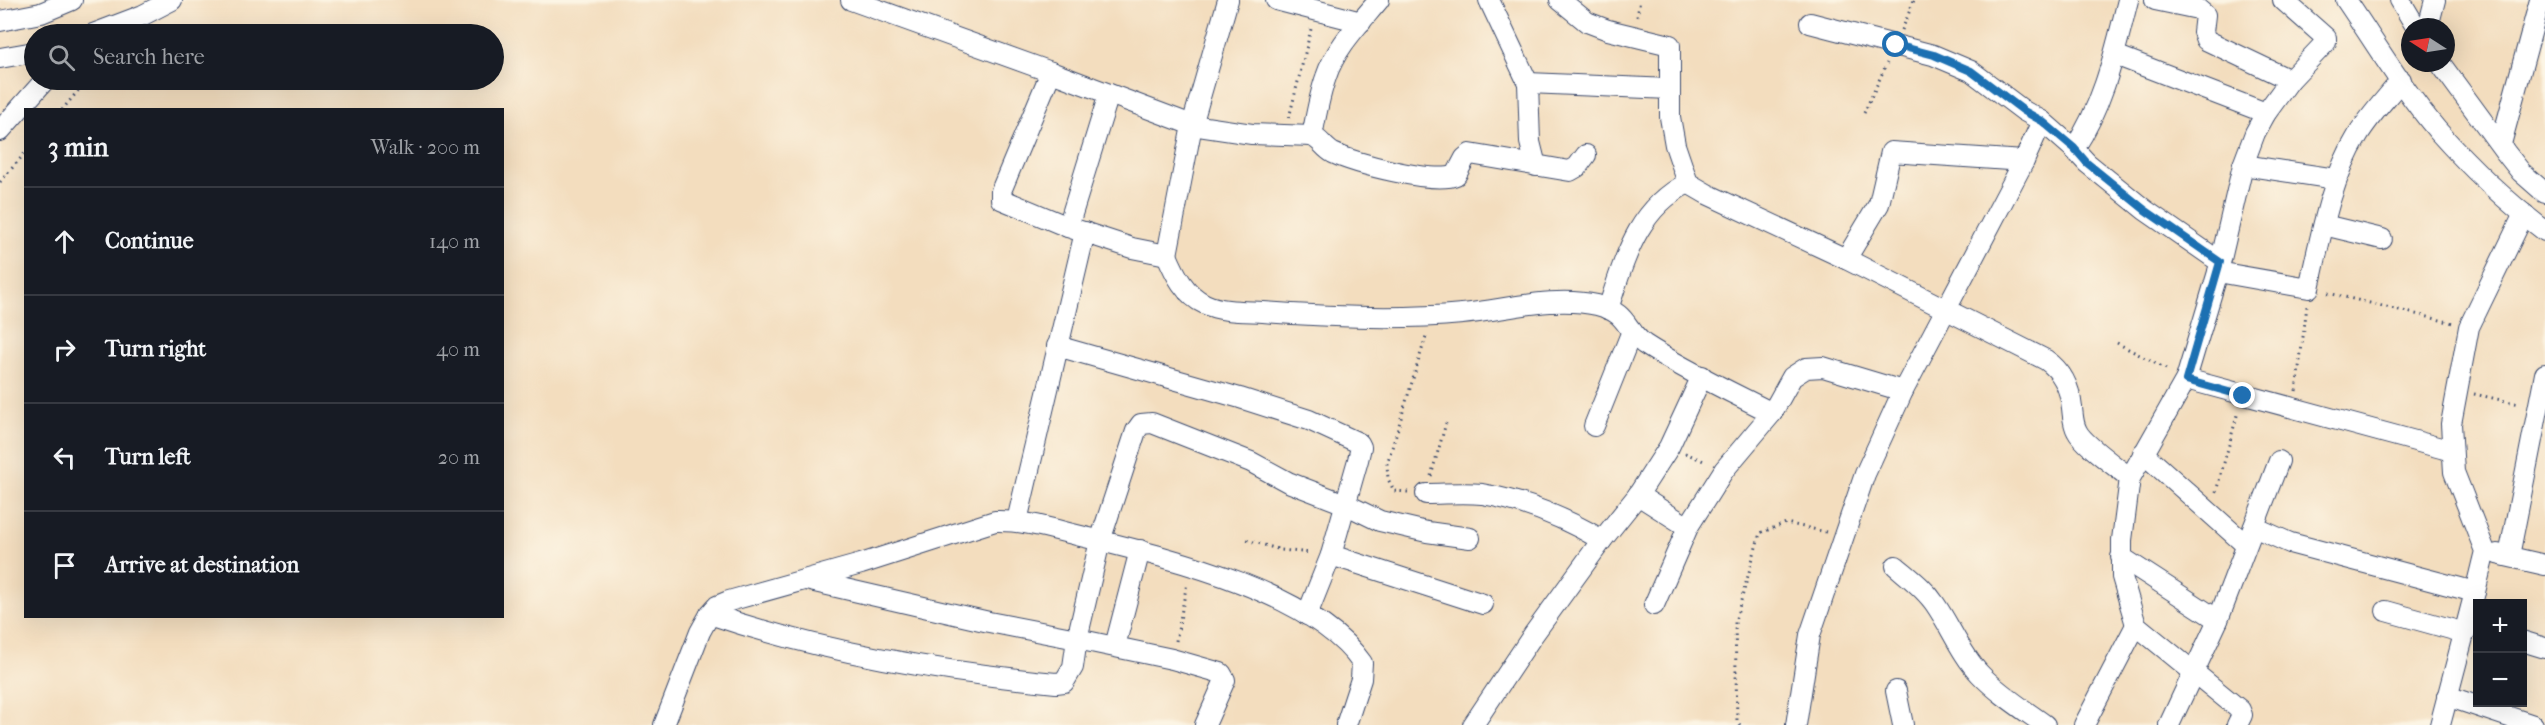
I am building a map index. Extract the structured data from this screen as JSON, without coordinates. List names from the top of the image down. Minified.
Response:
{"north":"left","page":{"search":"Search here","heading":["3 min","Walk · 200 m"],"list":[["Continue","140 m"],["Turn right","40 m"],["Turn left","20 m"],"Arrive at destination"],"map_buttons":["+","−"]}}
